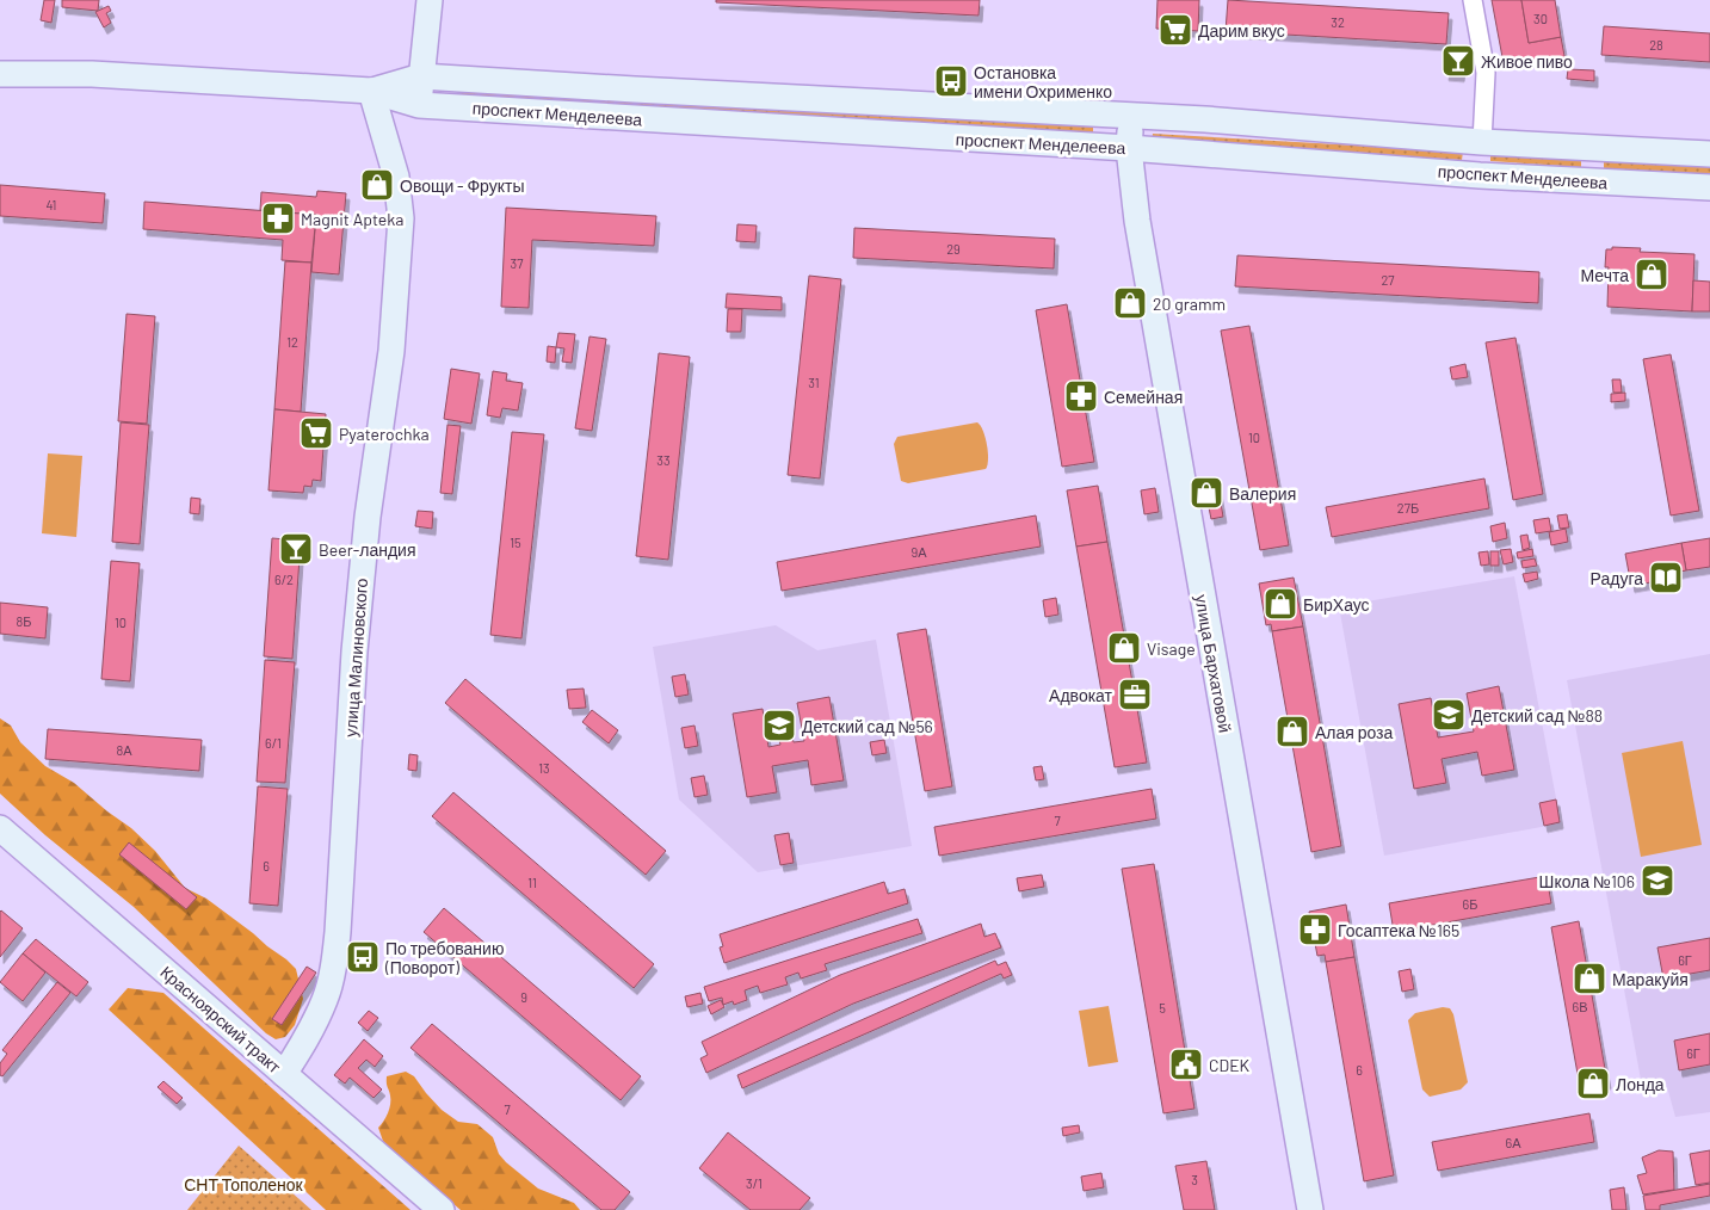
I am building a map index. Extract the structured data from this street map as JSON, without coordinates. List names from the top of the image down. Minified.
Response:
{"streets":{"main road":["проспект Менделеева","улица Малиновского","улица Бархатовой","Красноярский тракт"]},"crossings":[["проспект Менделеева","улица Малиновского"],["проспект Менделеева","улица Бархатовой"],["улица Малиновского","Красноярский тракт"]],"parks":["СНТ Тополенок"],"places":{"supermarket":["Дарим вкус","Pyaterochka"],"bar":["Живое пиво","Beer-ландия"],"bus stop":["Остановка имени Охрименко","По требованию (Поворот)"],"shop":["Овощи - Фрукты","Мечта","20 gramm","Валерия","БирХаус","Visage","Алая роза","Маракуйя","Лонда"],"pharmacy":["Magnit Apteka","Семейная","Госаптека №165"],"library":["Радуга"],"office":["Адвокат"],"school or university":["Детский сад №88","Детский сад №56","Школа №106"],"public building":["CDEK"]},"house_numbers":["30","32","28","41","29","37","27","12","31","10","33","27Б","15","9А","6/2","8Б","10","6/1","8А","13","7","6","11","6Б","6Г","9","6В","5","6Г","6","7","6А","3","3/1"]}
